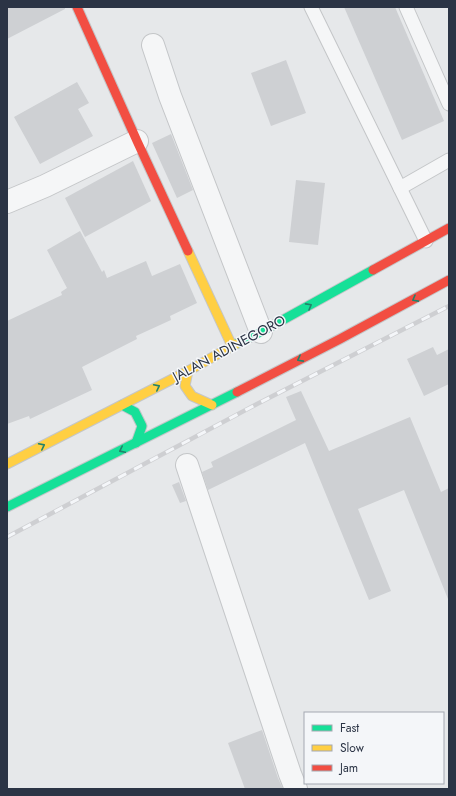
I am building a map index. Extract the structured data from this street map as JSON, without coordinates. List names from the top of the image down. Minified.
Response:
{"streets":{"main road":["JALAN ADINEGORO"]},"legend":["Fast","Slow","Jam"]}
